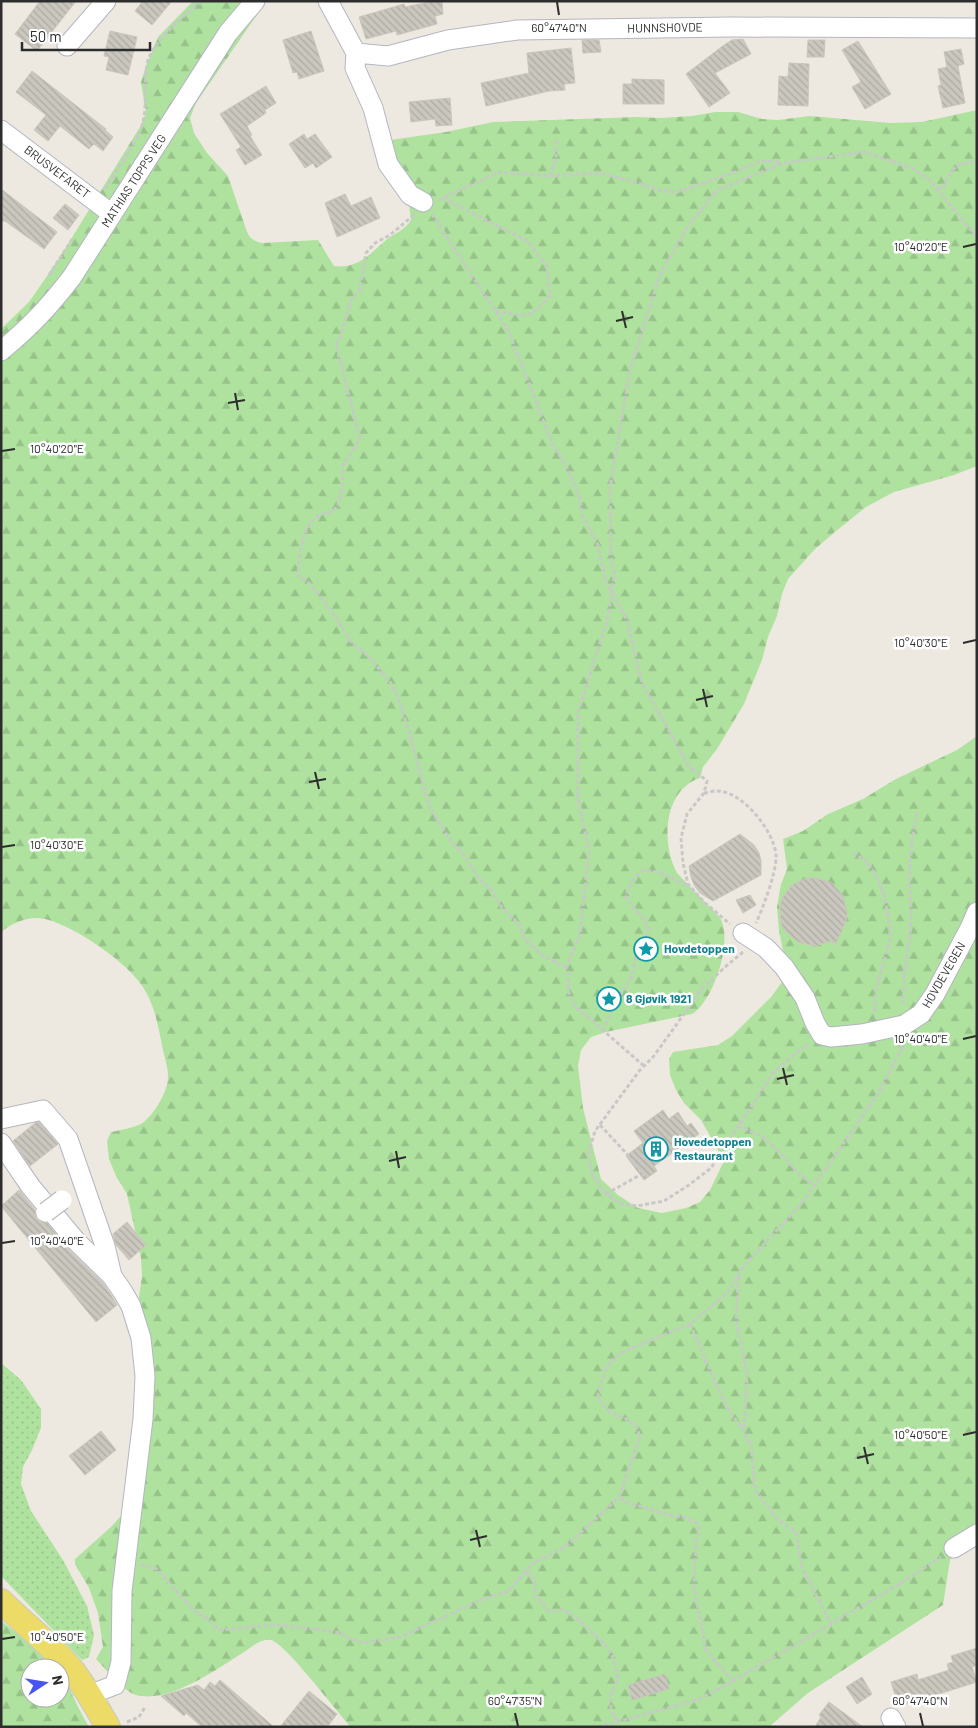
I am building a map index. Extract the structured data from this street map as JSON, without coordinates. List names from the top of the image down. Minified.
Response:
{"streets":{"street":["HUNNSHOVDE","BRUSVEFARET","MATHIAS TOPPS VEG","HOVDEVEGEN"]},"crossings":[["BRUSVEFARET","MATHIAS TOPPS VEG"]],"places":{"place":["Hovdetoppen","8 Gjøvik 1921"],"building":["Hovedetoppen Restaurant"]},"scale_bar":"50 m","north":"right","coordinates":["60°47'40\"N","10°40'20\"E","10°40'30\"E","10°40'40\"E","10°40'50\"E","60°47'35\"N"]}
